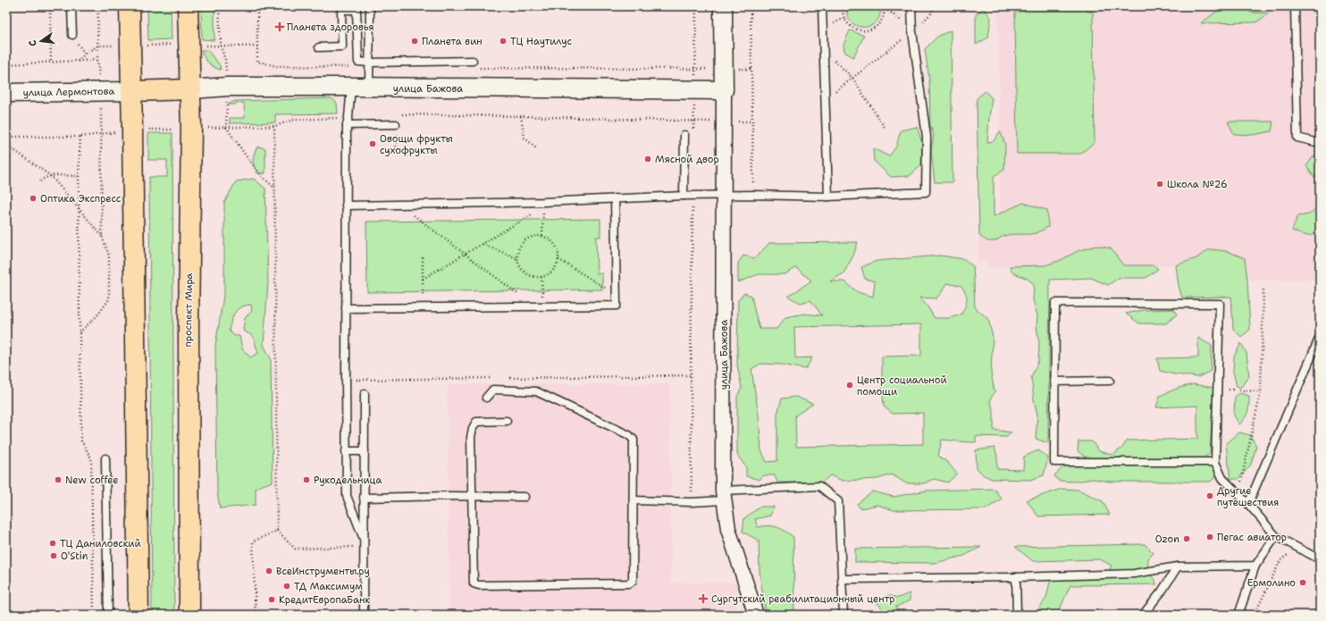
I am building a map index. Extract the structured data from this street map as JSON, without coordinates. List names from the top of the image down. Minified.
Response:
{"streets":{"main road":["улица Бажова","проспект Мира"],"street":["улица Лермонтова"]},"crossings":[["улица Бажова","улица Лермонтова"],["улица Бажова","проспект Мира"]],"places":{"health":["Планета здоровья","Сургутский реабилитационный центр"],"other":["Планета вин","ТЦ Наутилус","Овощи фрукты сухофрукты","Мясной двор","Школа №26","Оптика Экспресс","Центр социальной помощи","New coffee","Рукодельница","Другие путешествия","Пегас авиатор","Ozon","ТЦ Даниловский","O'Stin","ВсеИнструменты.ру","Ермолино","ТД Максимум","КредитЕвропаБанк"]},"north":"left"}
